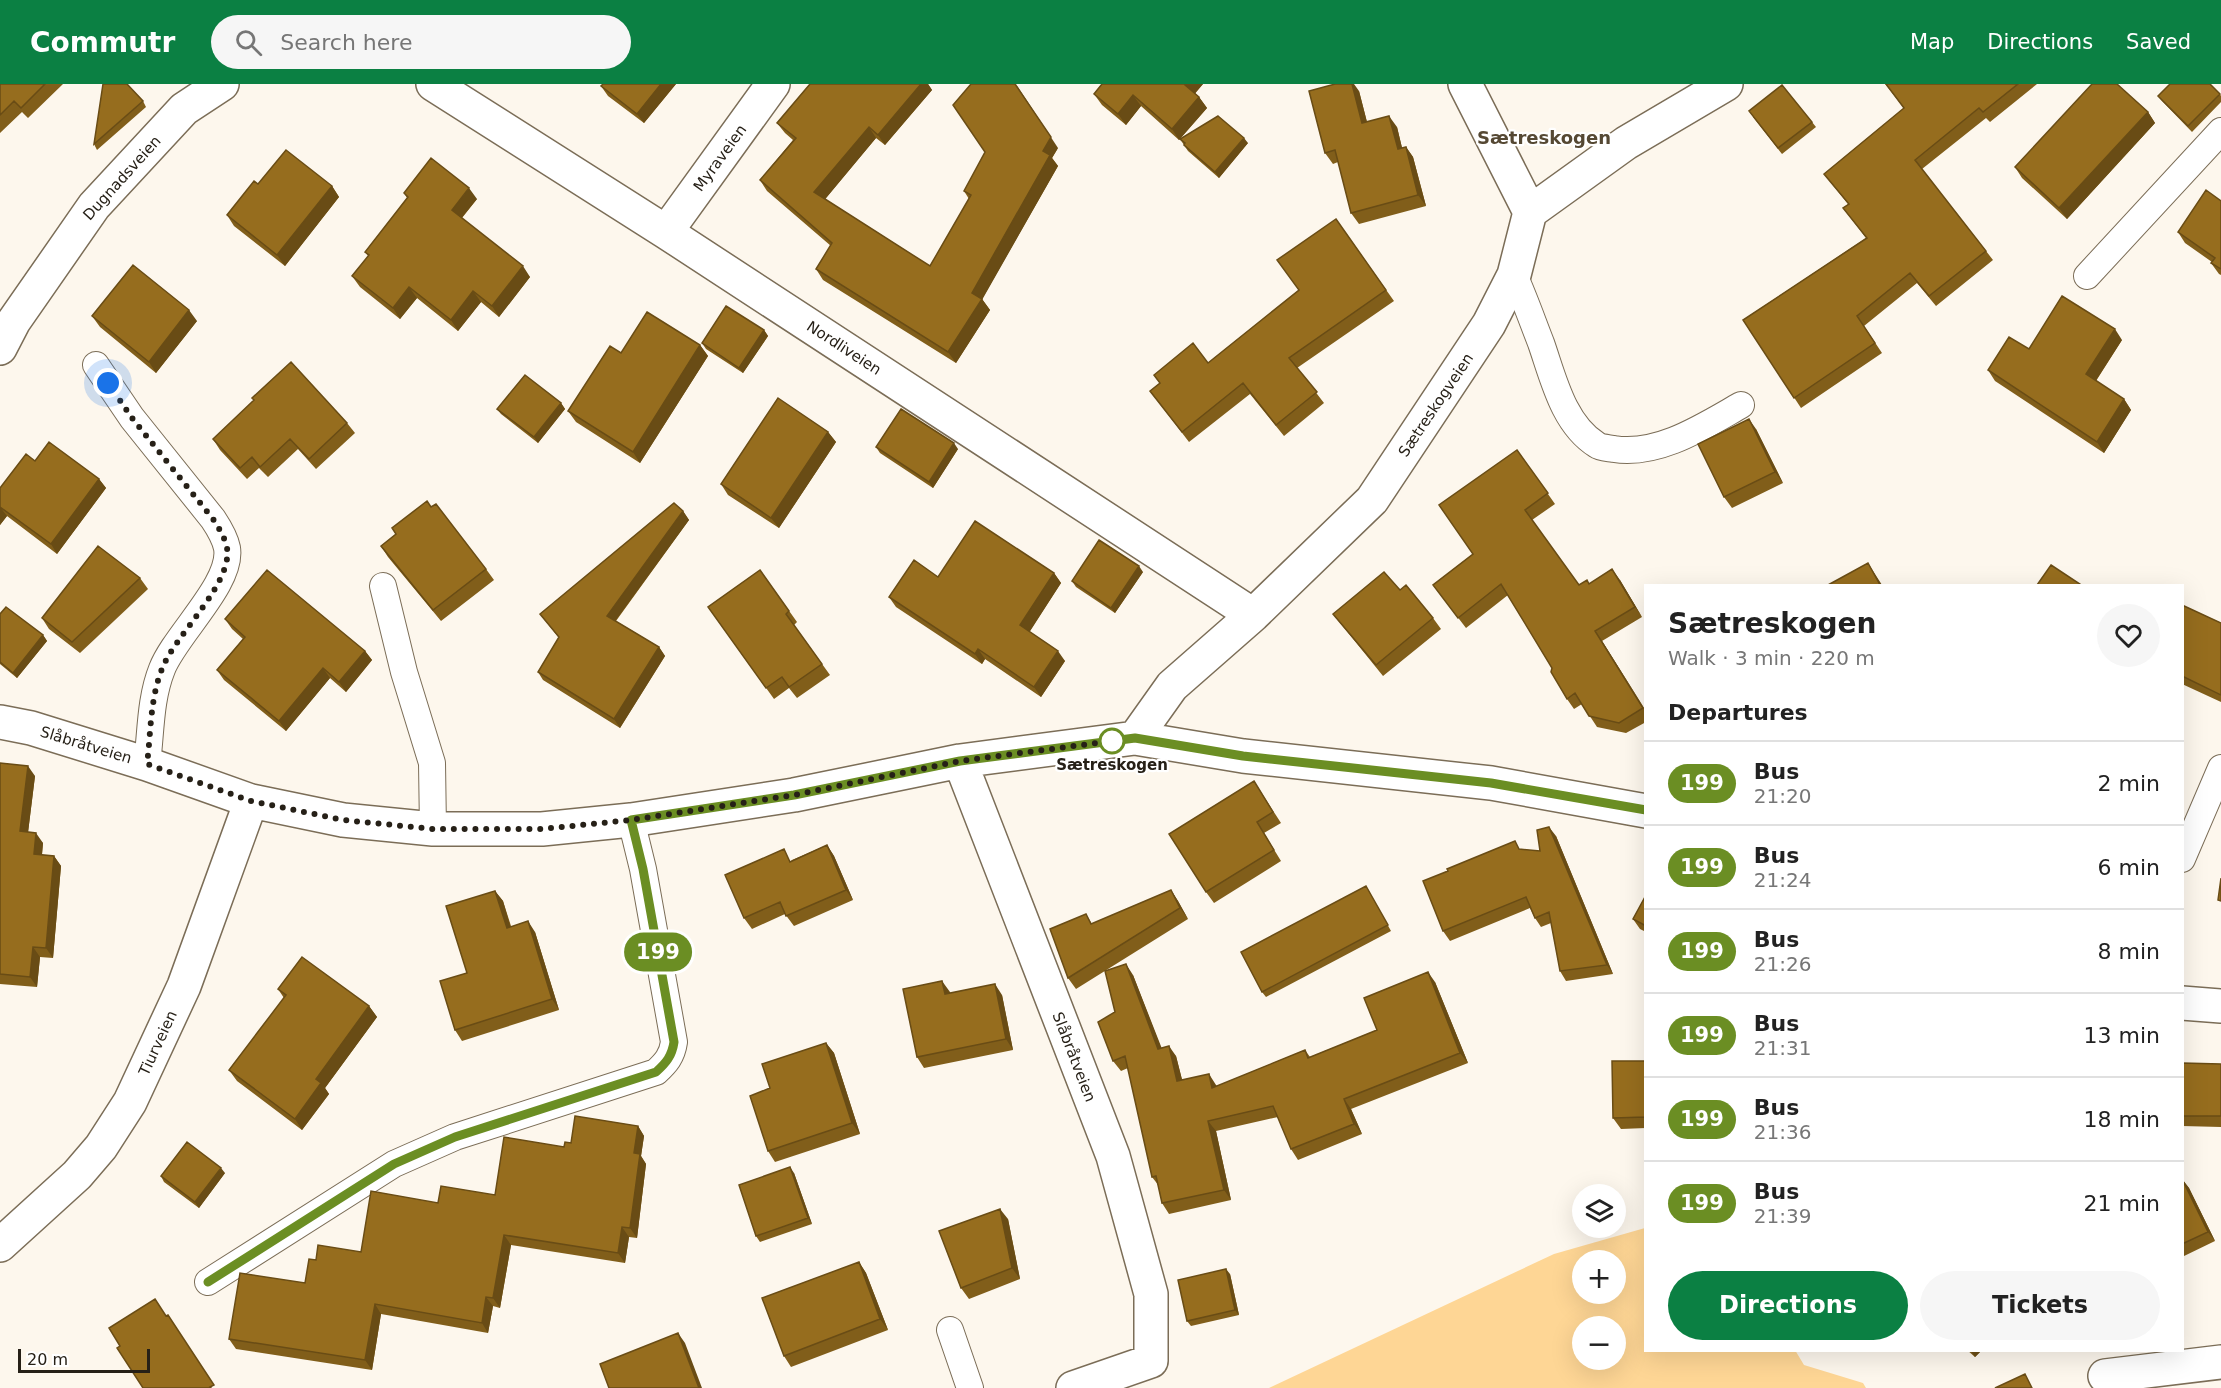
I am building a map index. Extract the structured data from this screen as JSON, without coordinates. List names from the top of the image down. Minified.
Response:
{"streets":{"street":["Myraveien","Dugnadsveien","Nordliveien","Sætreskogveien","Slåbråtveien","Tiurveien"]},"crossings":[["Myraveien","Nordliveien"],["Nordliveien","Sætreskogveien"],["Sætreskogveien","Slåbråtveien"],["Slåbråtveien","Tiurveien"]],"districts":["Sætreskogen"],"places":["Sætreskogen"],"lines":["bus line 199"],"scale_bar":"20 m","page":{"header":"Commutr","search":"Search here","nav":["Map","Directions","Saved"],"on_map":"199","heading":[["Sætreskogen","Walk · 3 min · 220 m"],"Departures"],"list":[{"mark":"199","name":"Bus","note":"21:20","value":"2 min"},{"mark":"199","name":"Bus","note":"21:24","value":"6 min"},{"mark":"199","name":"Bus","note":"21:26","value":"8 min"},{"mark":"199","name":"Bus","note":"21:31","value":"13 min"},{"mark":"199","name":"Bus","note":"21:36","value":"18 min"},{"mark":"199","name":"Bus","note":"21:39","value":"21 min"}],"map_buttons":["+","−"],"buttons":["Directions","Tickets"],"scale":"20 m"}}
